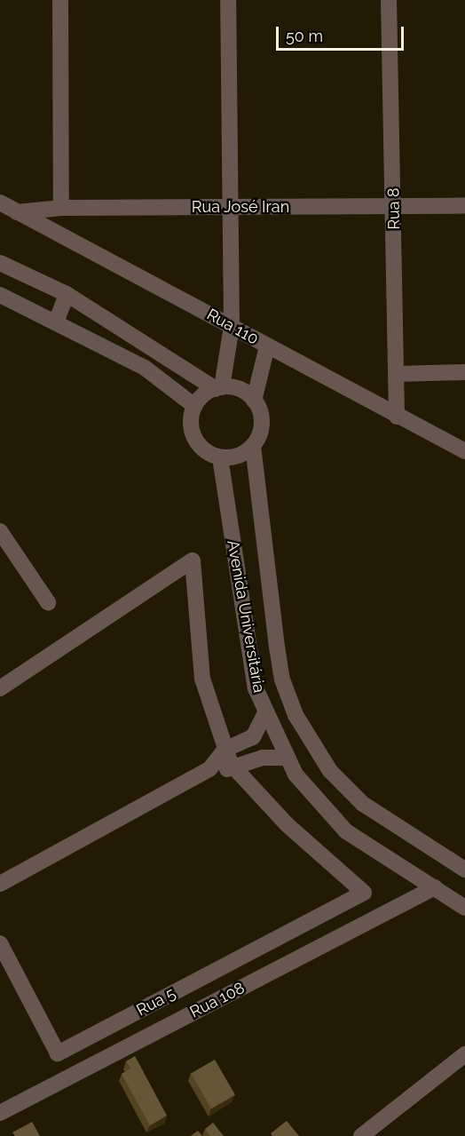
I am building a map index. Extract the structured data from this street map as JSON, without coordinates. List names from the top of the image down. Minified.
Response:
{"streets":{"street":["Rua José Iran","Rua 8","Rua 110","Avenida Universitária","Rua 108","Rua 5"]},"crossings":[["Rua José Iran","Rua 8"],["Rua José Iran","Rua 110"],["Rua 8","Rua 110"],["Avenida Universitária","Rua 108"]],"scale_bar":"50 m"}
